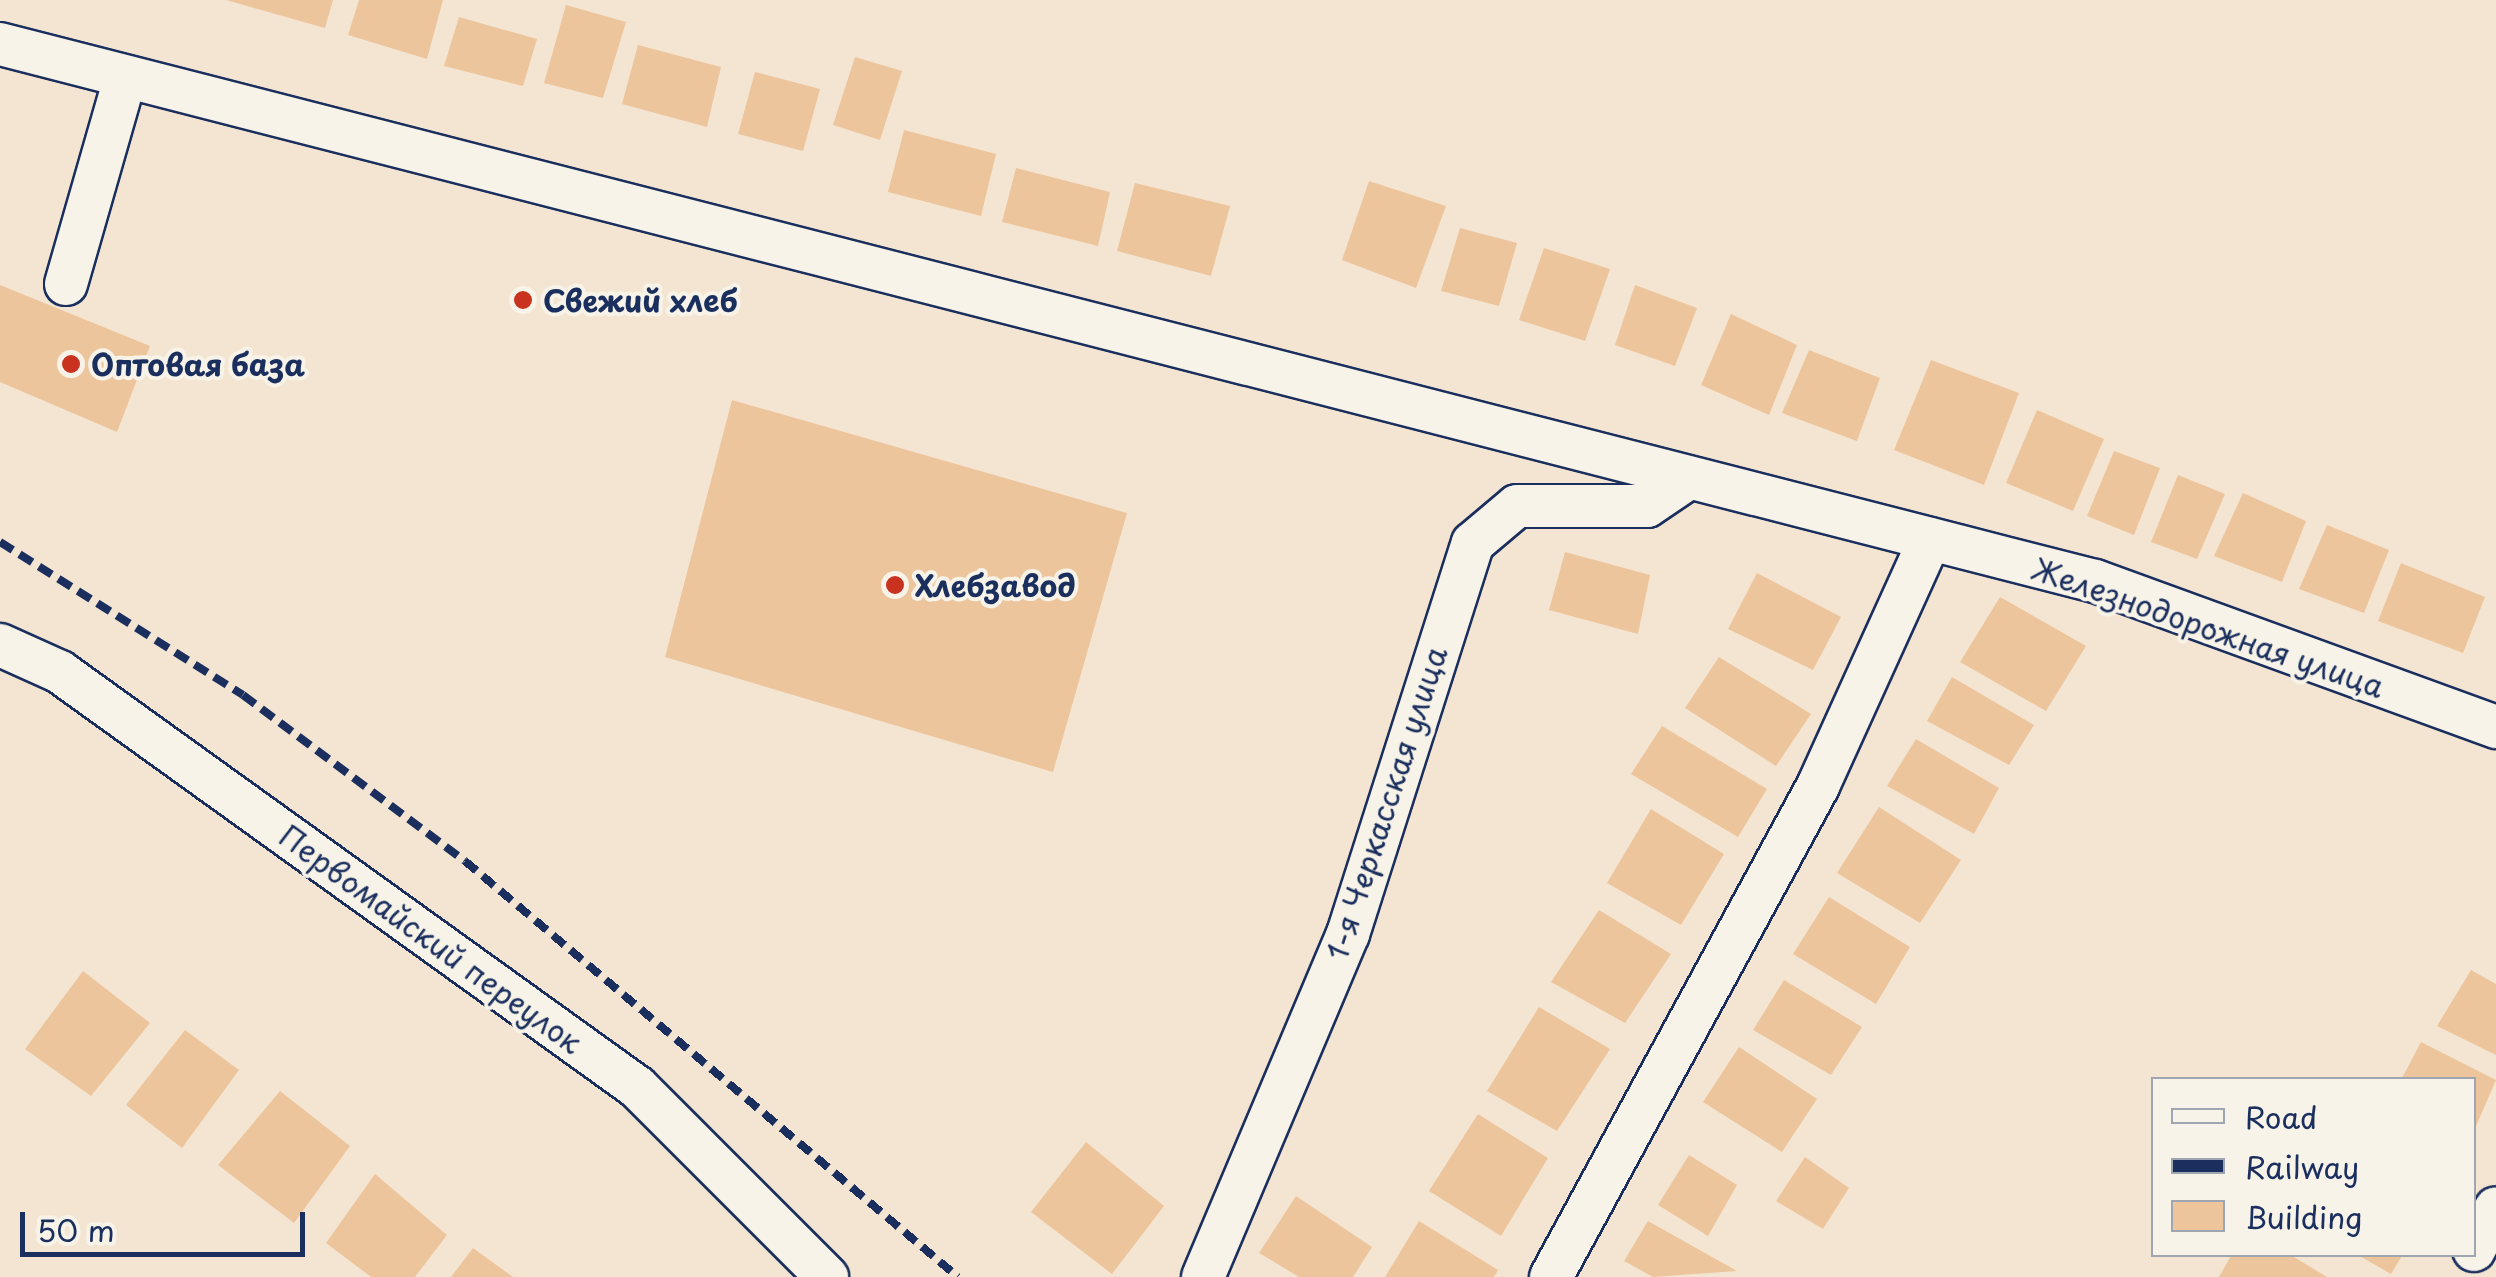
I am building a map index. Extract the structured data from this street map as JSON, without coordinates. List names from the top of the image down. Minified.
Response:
{"streets":{"street":["Железнодорожная улица","1-я Черкасская улица","Первомайский переулок"]},"crossings":[["Железнодорожная улица","1-я Черкасская улица"]],"places":["Свежий хлеб","Оптовая база","Хлебзавод"],"legend":["Road","Railway","Building"],"scale_bar":"50 m"}
